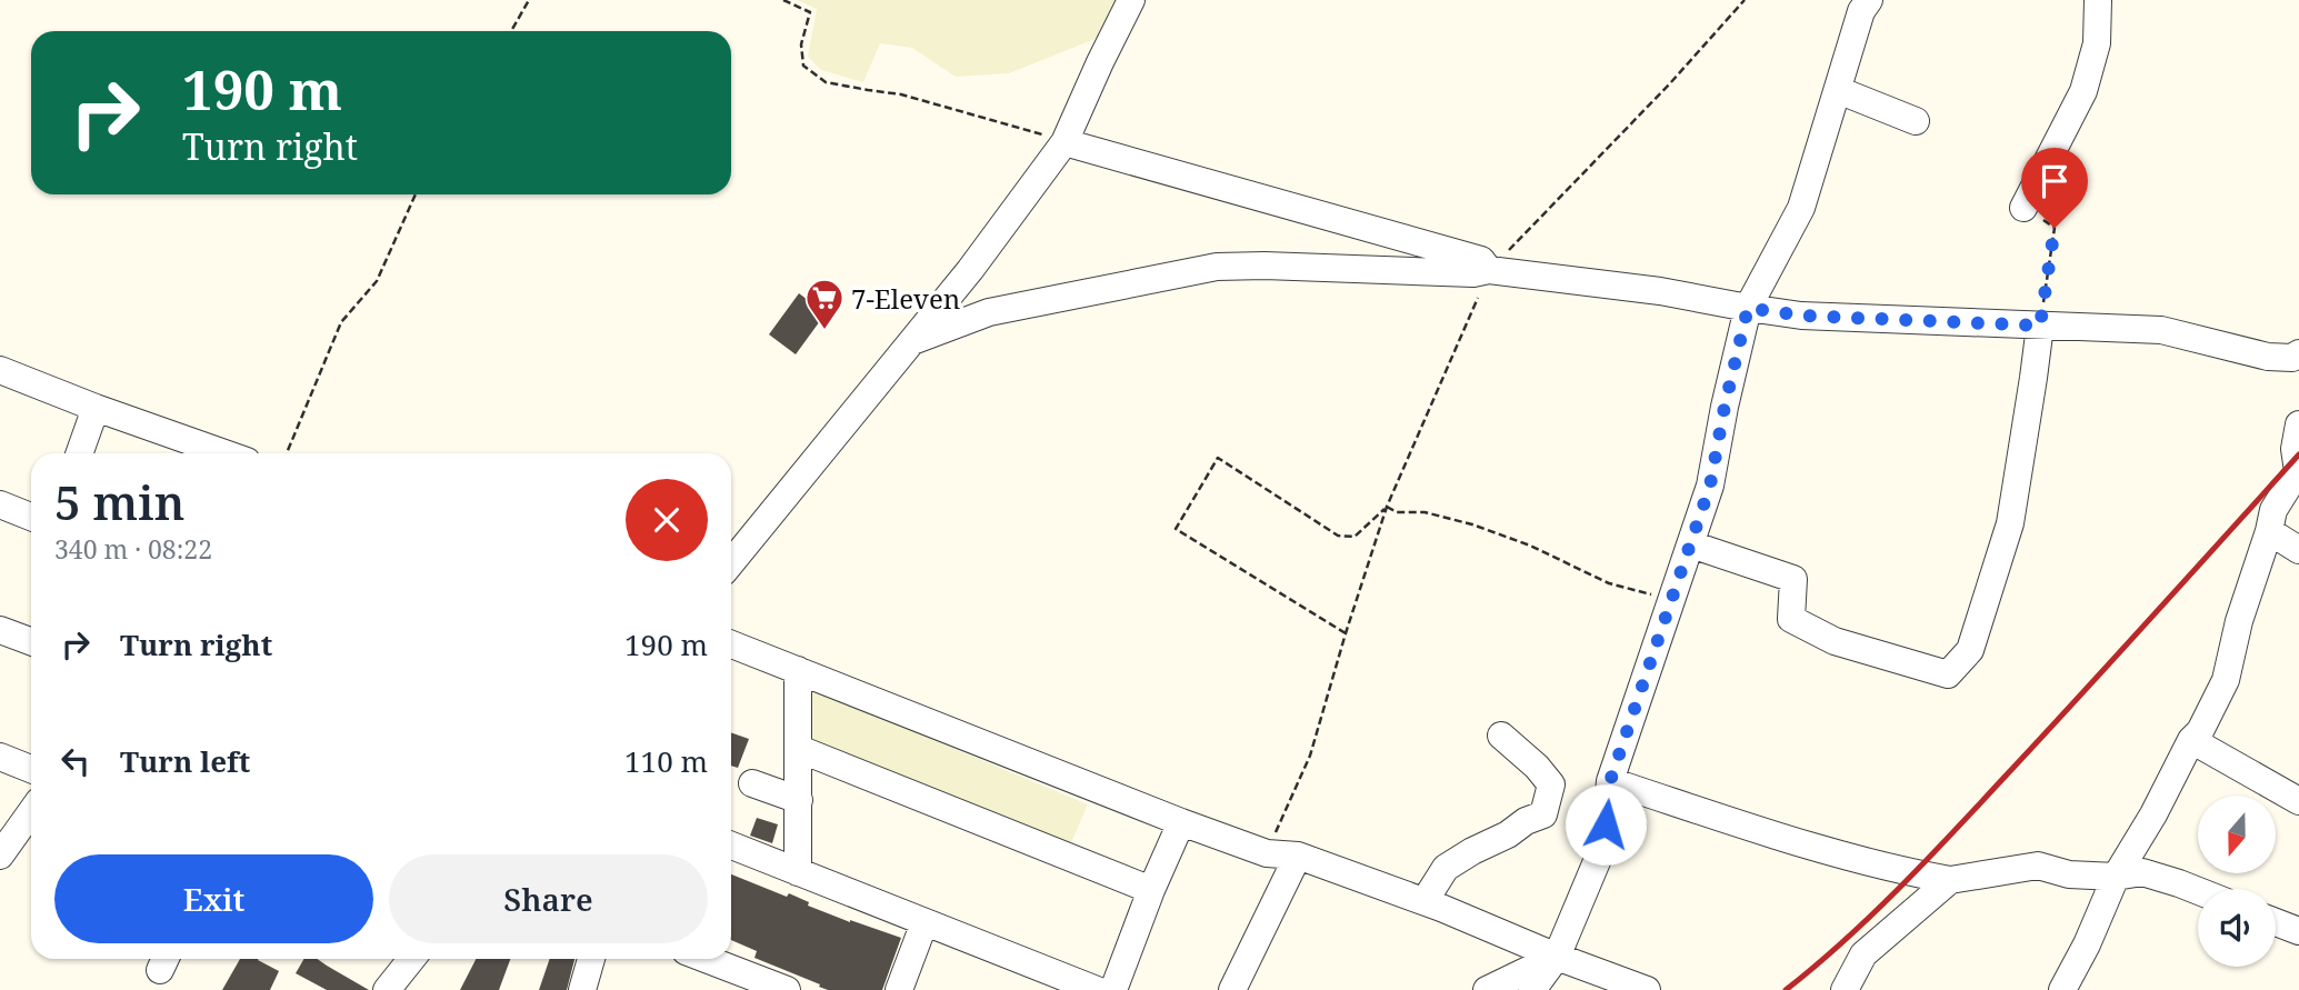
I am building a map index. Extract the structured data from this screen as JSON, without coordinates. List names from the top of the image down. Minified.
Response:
{"places":{"supermarket":["7-Eleven"]},"north":"bottom","page":{"turn":["190 m","Turn right"],"heading":["5 min","340 m · 08:22"],"list":[{"name":"Turn right","value":"190 m"},{"name":"Turn left","value":"110 m"}],"buttons":["Exit","Share"]}}
